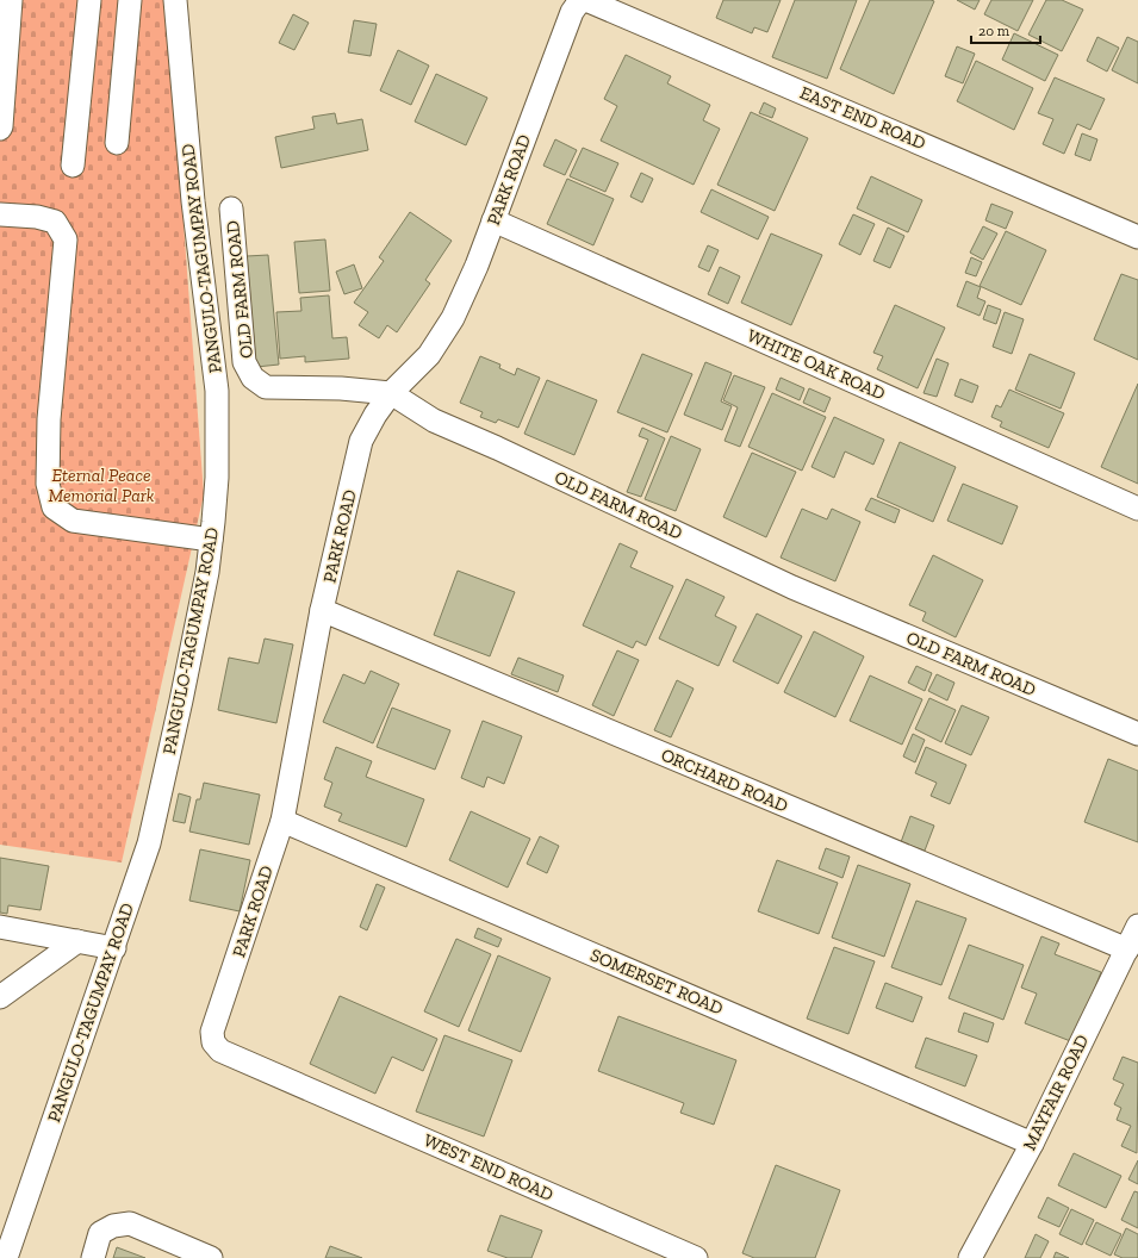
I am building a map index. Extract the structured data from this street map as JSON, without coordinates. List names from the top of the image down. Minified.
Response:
{"streets":{"street":["EAST END ROAD","PARK ROAD","PANGULO-TAGUMPAY ROAD","OLD FARM ROAD","WHITE OAK ROAD","ORCHARD ROAD","SOMERSET ROAD","MAYFAIR ROAD","WEST END ROAD"]},"crossings":[["EAST END ROAD","PARK ROAD"],["PARK ROAD","OLD FARM ROAD"],["PARK ROAD","WHITE OAK ROAD"],["PARK ROAD","ORCHARD ROAD"],["PARK ROAD","SOMERSET ROAD"],["PARK ROAD","WEST END ROAD"],["ORCHARD ROAD","MAYFAIR ROAD"],["SOMERSET ROAD","MAYFAIR ROAD"]],"parks":["Eternal Peace Memorial Park"],"scale_bar":"20 m"}
